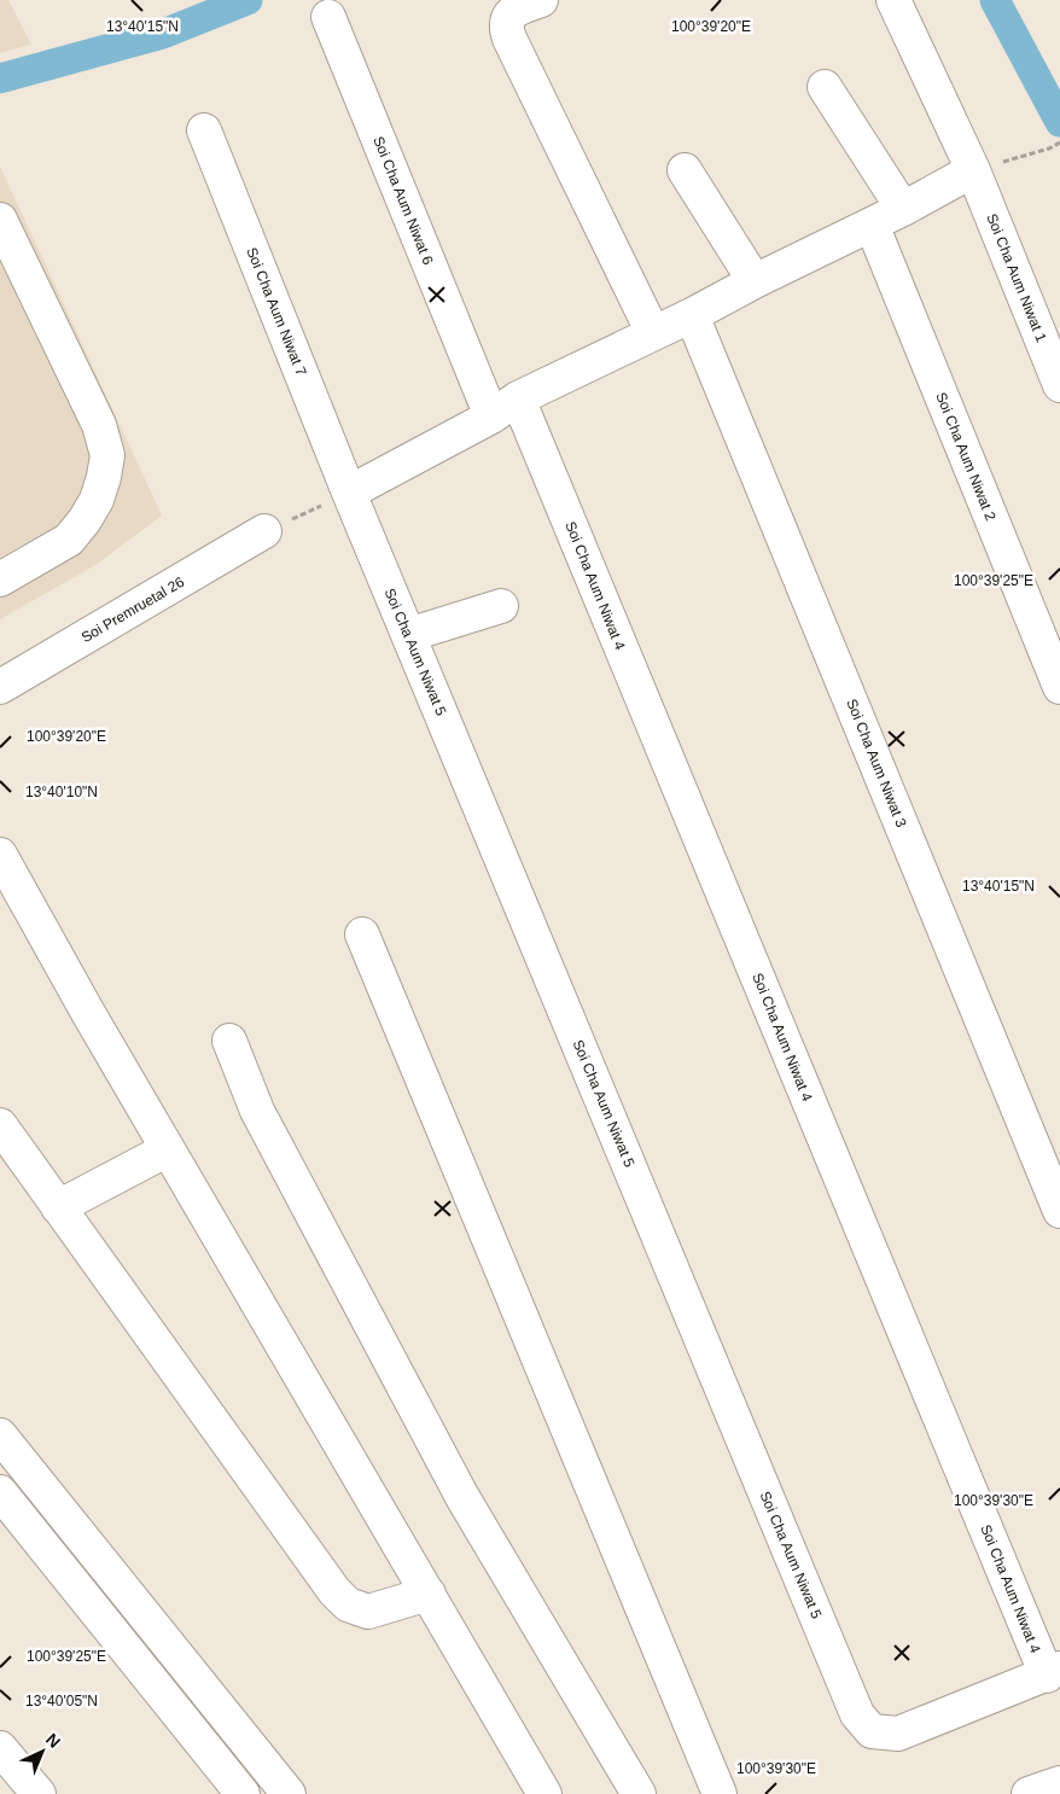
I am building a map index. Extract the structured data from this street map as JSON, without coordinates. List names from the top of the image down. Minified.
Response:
{"streets":{"street":["Soi Cha Aum Niwat 6","Soi Cha Aum Niwat 1","Soi Cha Aum Niwat 7","Soi Cha Aum Niwat 2","Soi Cha Aum Niwat 4","Soi Premruetal 26","Soi Cha Aum Niwat 5","Soi Cha Aum Niwat 3"]},"crossings":[["Soi Cha Aum Niwat 6","Soi Cha Aum Niwat 4"],["Soi Cha Aum Niwat 7","Soi Cha Aum Niwat 5"],["Soi Cha Aum Niwat 4","Soi Cha Aum Niwat 5"]],"north":"top right","coordinates":["13°40'15\"N","100°39'20\"E","100°39'25\"E","13°40'10\"N","100°39'30\"E","13°40'05\"N"]}
